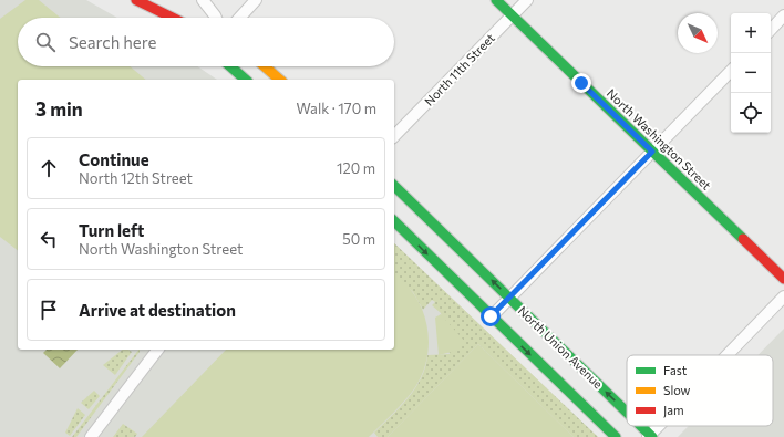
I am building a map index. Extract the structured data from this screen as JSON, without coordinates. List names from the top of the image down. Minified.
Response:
{"streets":{"street":["North 11th Street","North Washington Street","North Union Avenue"]},"crossings":[["North 11th Street","North Washington Street"]],"legend":["Fast","Slow","Jam"],"north":"bottom right","page":{"map_buttons":["+","−"],"search":"Search here","heading":["3 min","Walk · 170 m"],"list":[["Continue","North 12th Street","120 m"],["Turn left","North Washington Street","50 m"],"Arrive at destination"]}}
